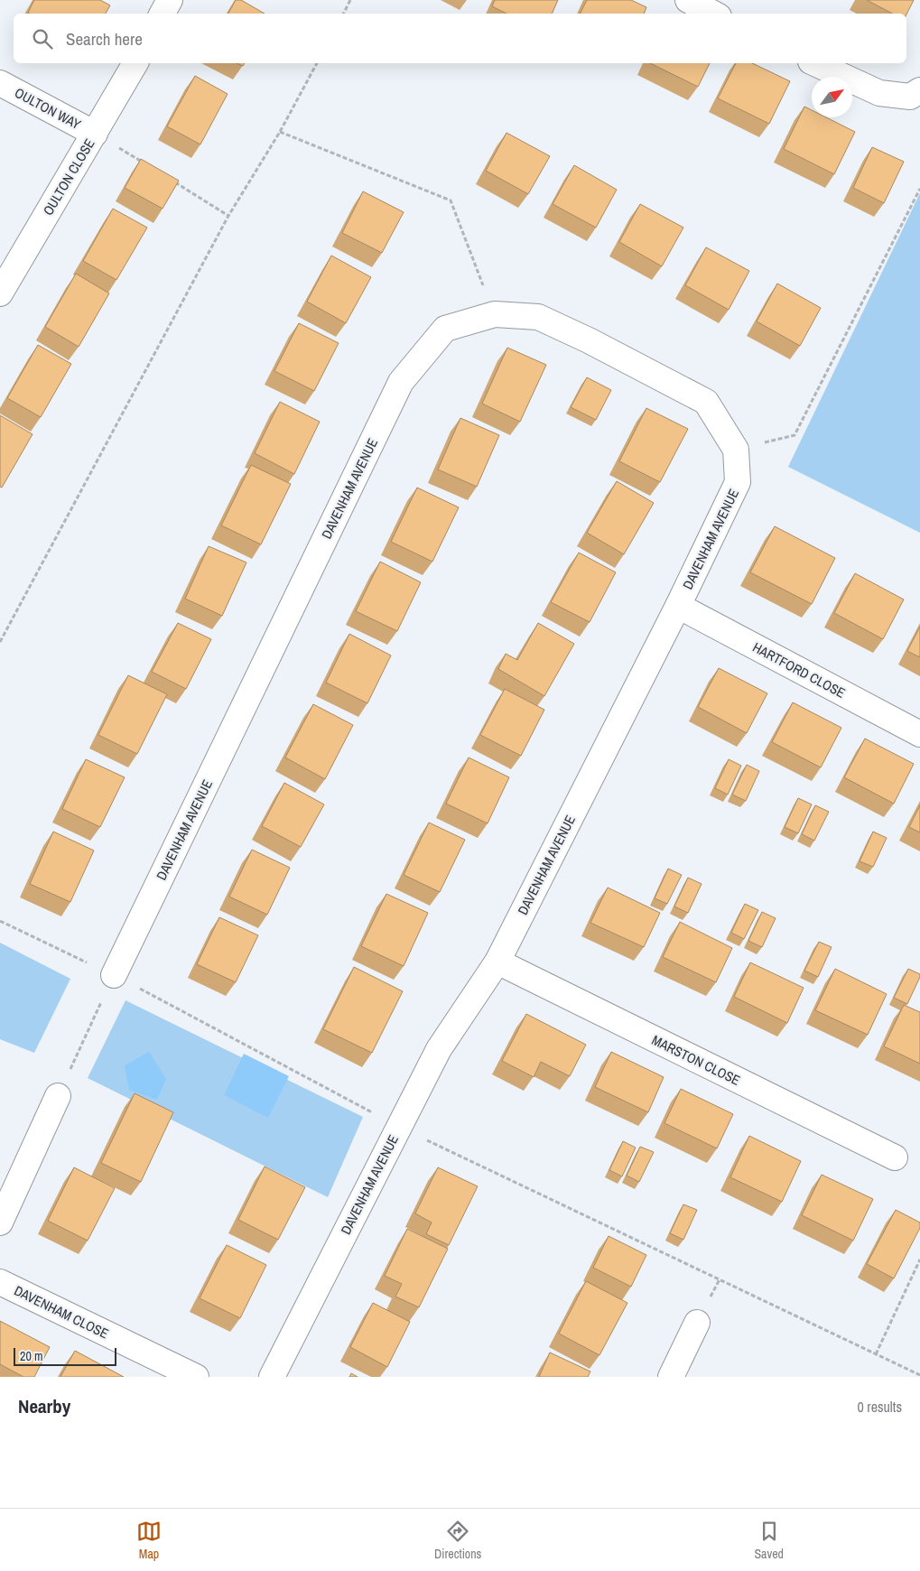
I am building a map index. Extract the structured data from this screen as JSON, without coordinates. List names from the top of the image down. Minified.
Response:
{"streets":{"street":["OULTON WAY","OULTON CLOSE","DAVENHAM AVENUE","HARTFORD CLOSE","MARSTON CLOSE","DAVENHAM CLOSE"]},"crossings":[["OULTON WAY","OULTON CLOSE"],["DAVENHAM AVENUE","HARTFORD CLOSE"],["DAVENHAM AVENUE","MARSTON CLOSE"]],"scale_bar":"20 m","north":"top right","page":{"search":"Search here","scale":"20 m","heading":["Nearby","0 results"],"nav":["Map","Directions","Saved"]}}
